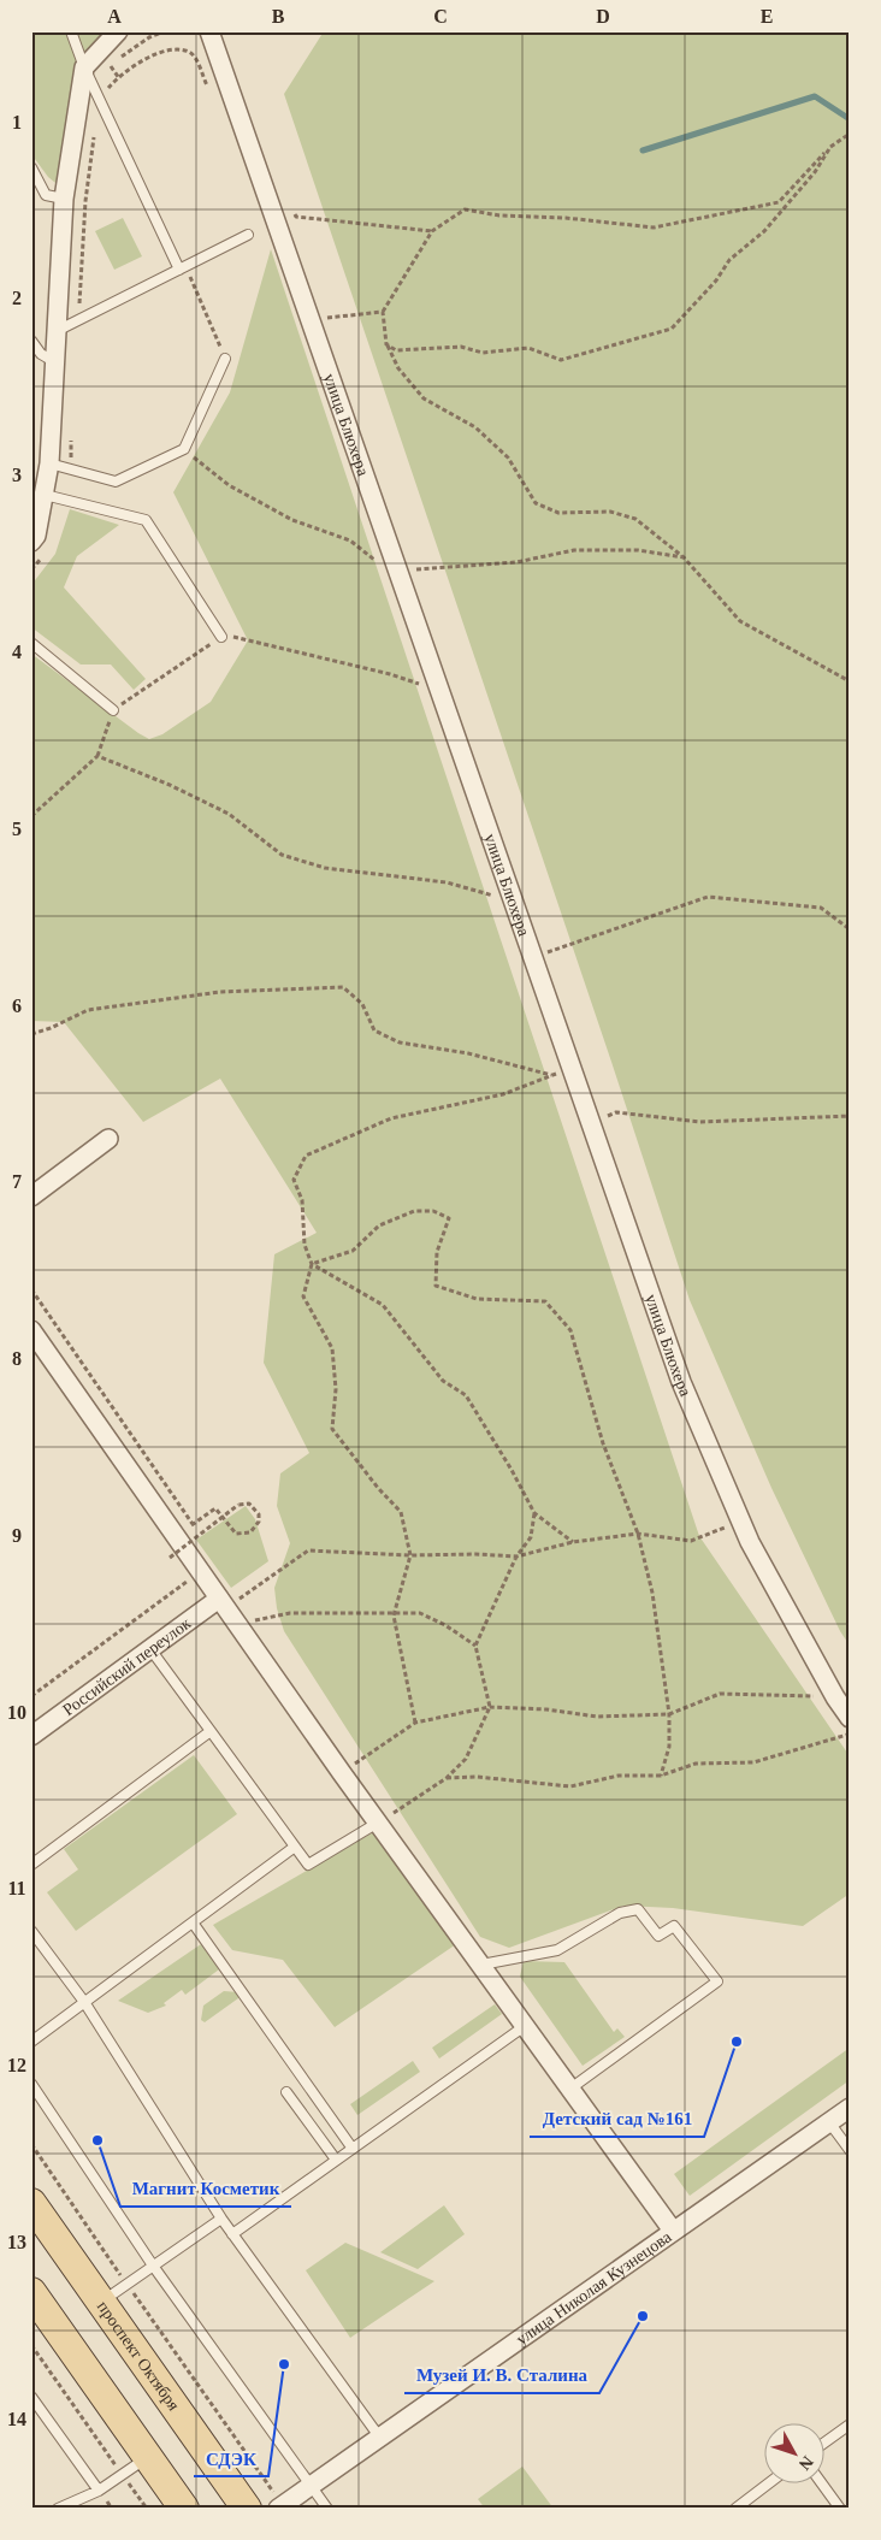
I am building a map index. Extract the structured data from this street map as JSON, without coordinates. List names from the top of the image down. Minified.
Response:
{"streets":{"main road":["проспект Октября"],"street":["улица Блюхера","Российский переулок","улица Николая Кузнецова"]},"places":["Детский сад №161","Магнит Косметик","Музей И. В. Сталина","СДЭК"],"north":"bottom right","grid":{"columns":["A","B","C","D","E"],"rows":["1","2","3","4","5","6","7","8","9","10","11","12","13","14"]}}
